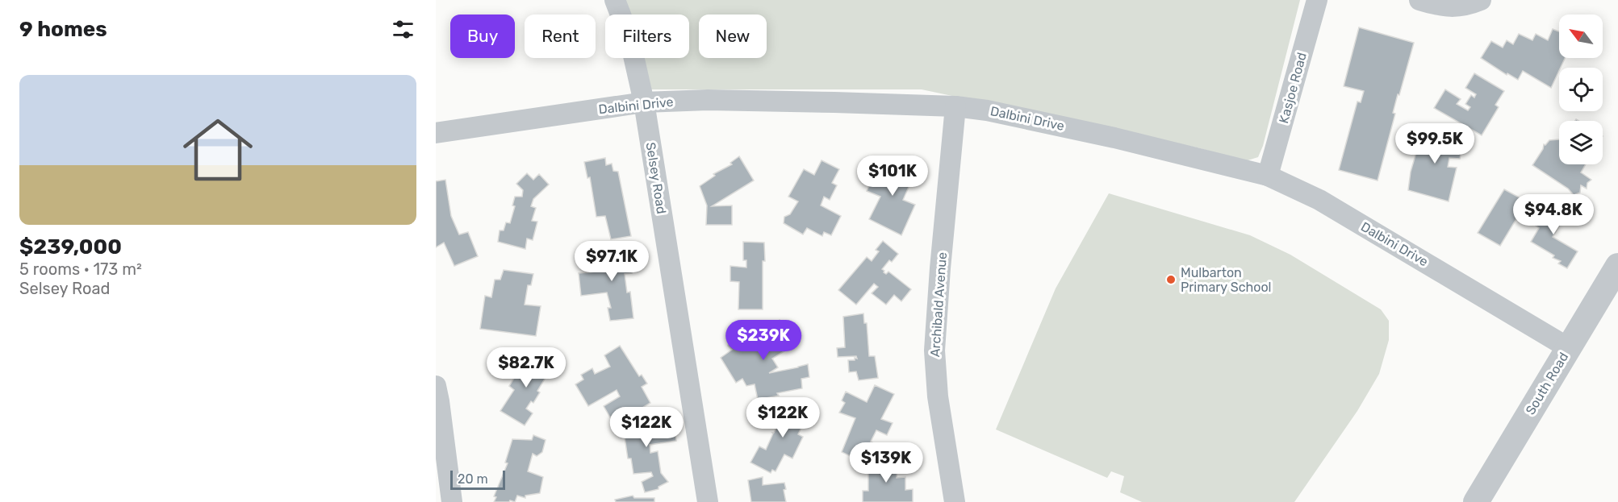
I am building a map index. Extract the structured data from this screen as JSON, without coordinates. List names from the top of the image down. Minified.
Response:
{"streets":{"street":["Kasjoe Road","Dalbini Drive","Selsey Road","Archibald Avenue","South Road"]},"crossings":[["Kasjoe Road","Dalbini Drive"],["Dalbini Drive","Selsey Road"],["Dalbini Drive","Archibald Avenue"],["Dalbini Drive","South Road"]],"places":["Mulbarton Primary School"],"scale_bar":"20 m","north":"top left","page":{"heading":"9 homes","chip":["Buy","Rent","Filters","New"],"list":[{"name":"$239,000","note":"5 rooms · 173 m² · Selsey Road"}],"price":["$99.5K","$101K","$94.8K","$97.1K","$239K","$82.7K","$122K","$122K","$139K"],"scale":"20 m"}}
